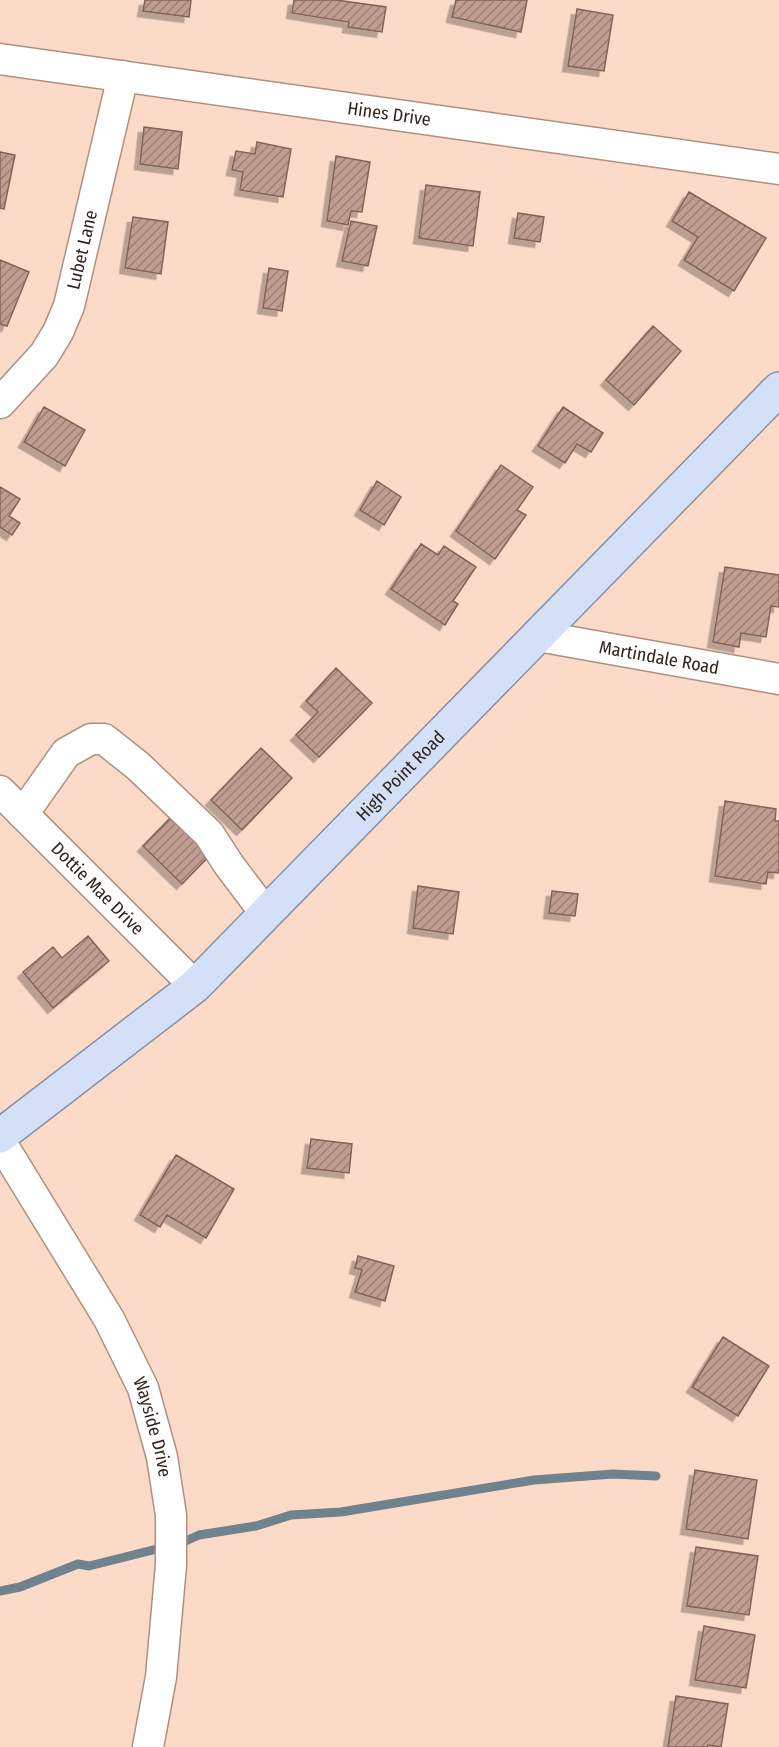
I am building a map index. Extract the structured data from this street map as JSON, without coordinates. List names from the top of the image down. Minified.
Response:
{"streets":{"main road":["High Point Road"],"street":["Hines Drive","Lubet Lane","Martindale Road","Dottie Mae Drive","Wayside Drive"]},"crossings":[["Hines Drive","Lubet Lane"],["Martindale Road","High Point Road"],["High Point Road","Dottie Mae Drive"]]}
